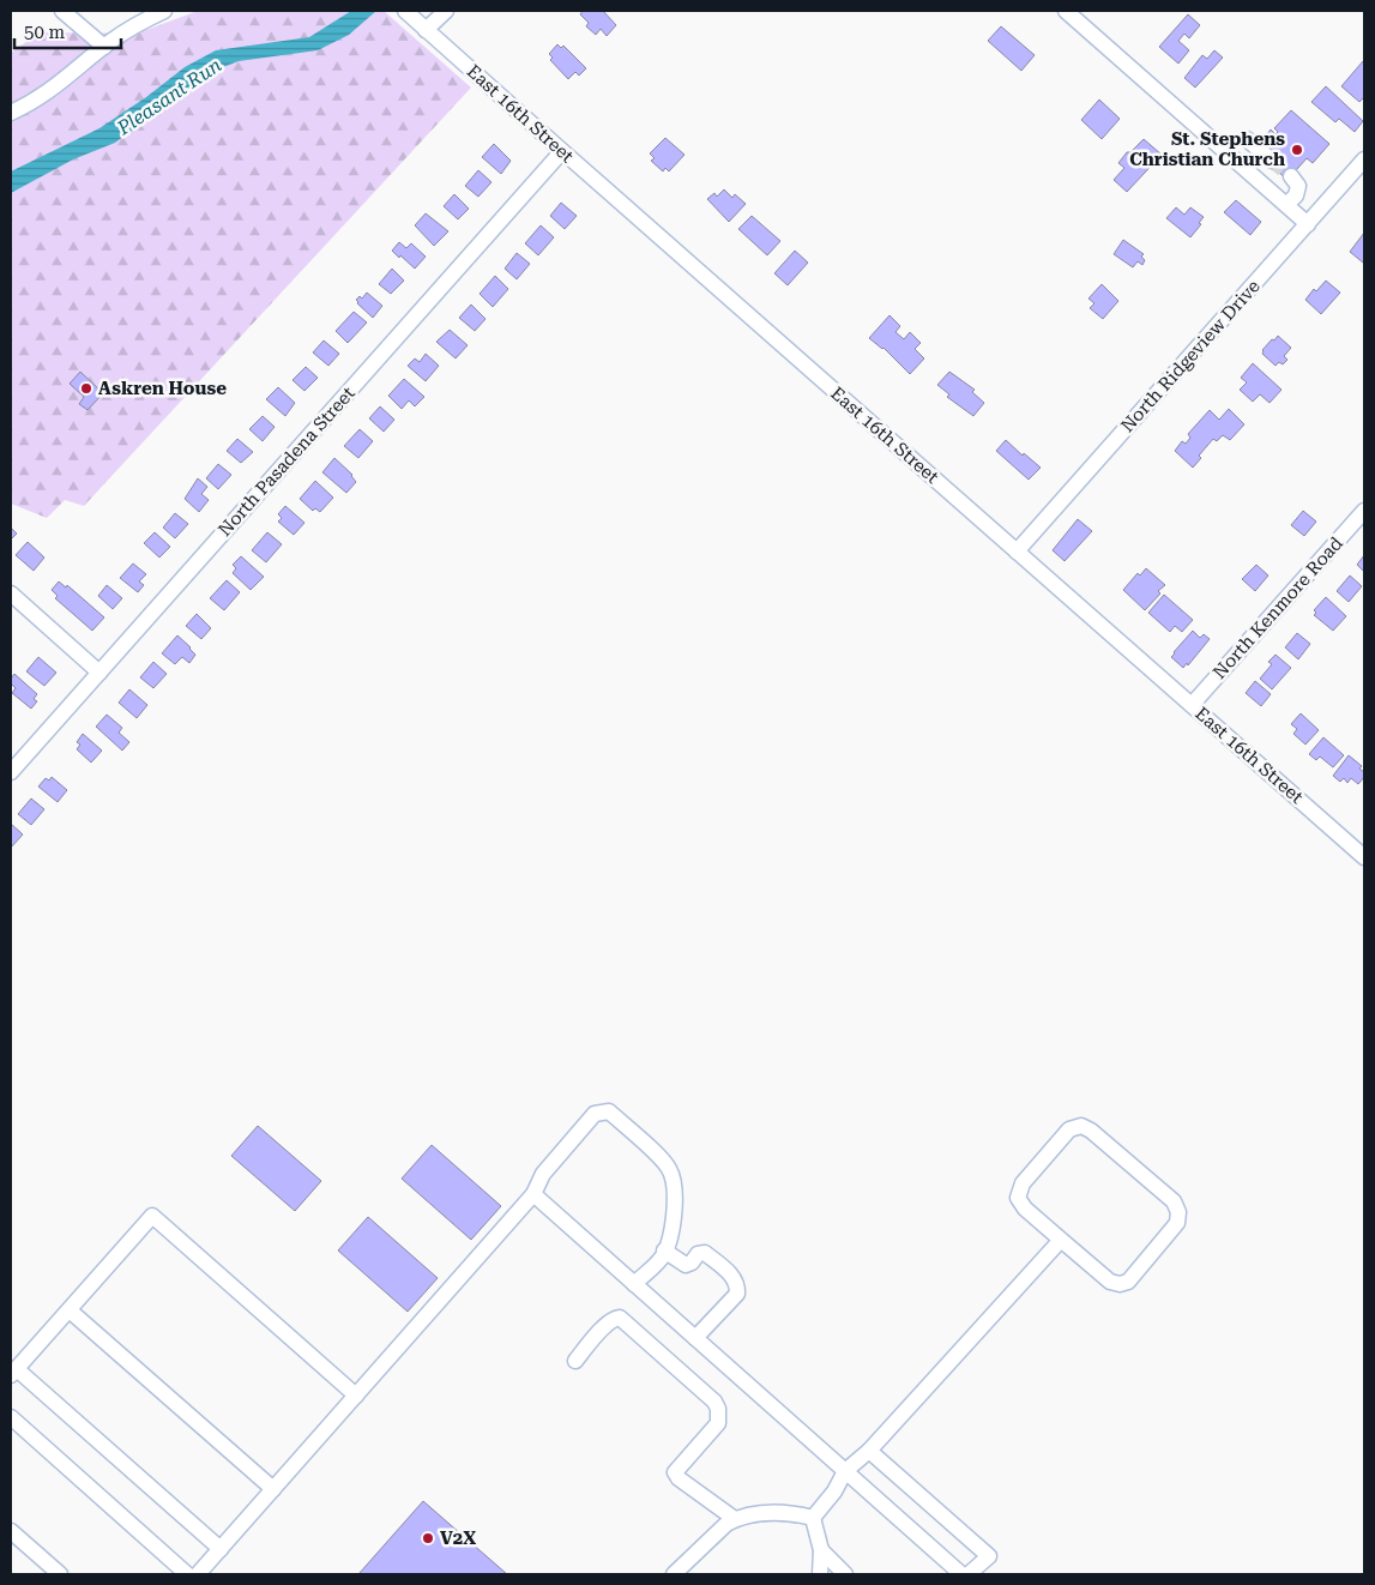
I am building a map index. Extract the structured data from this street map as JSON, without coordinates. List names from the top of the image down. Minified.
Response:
{"streets":{"street":["East 16th Street","North Ridgeview Drive","North Pasadena Street","North Kenmore Road"]},"crossings":[["East 16th Street","North Ridgeview Drive"],["East 16th Street","North Pasadena Street"],["East 16th Street","North Kenmore Road"]],"water":["Pleasant Run"],"places":["St. Stephens Christian Church","Askren House","V2X"],"scale_bar":"50 m"}
